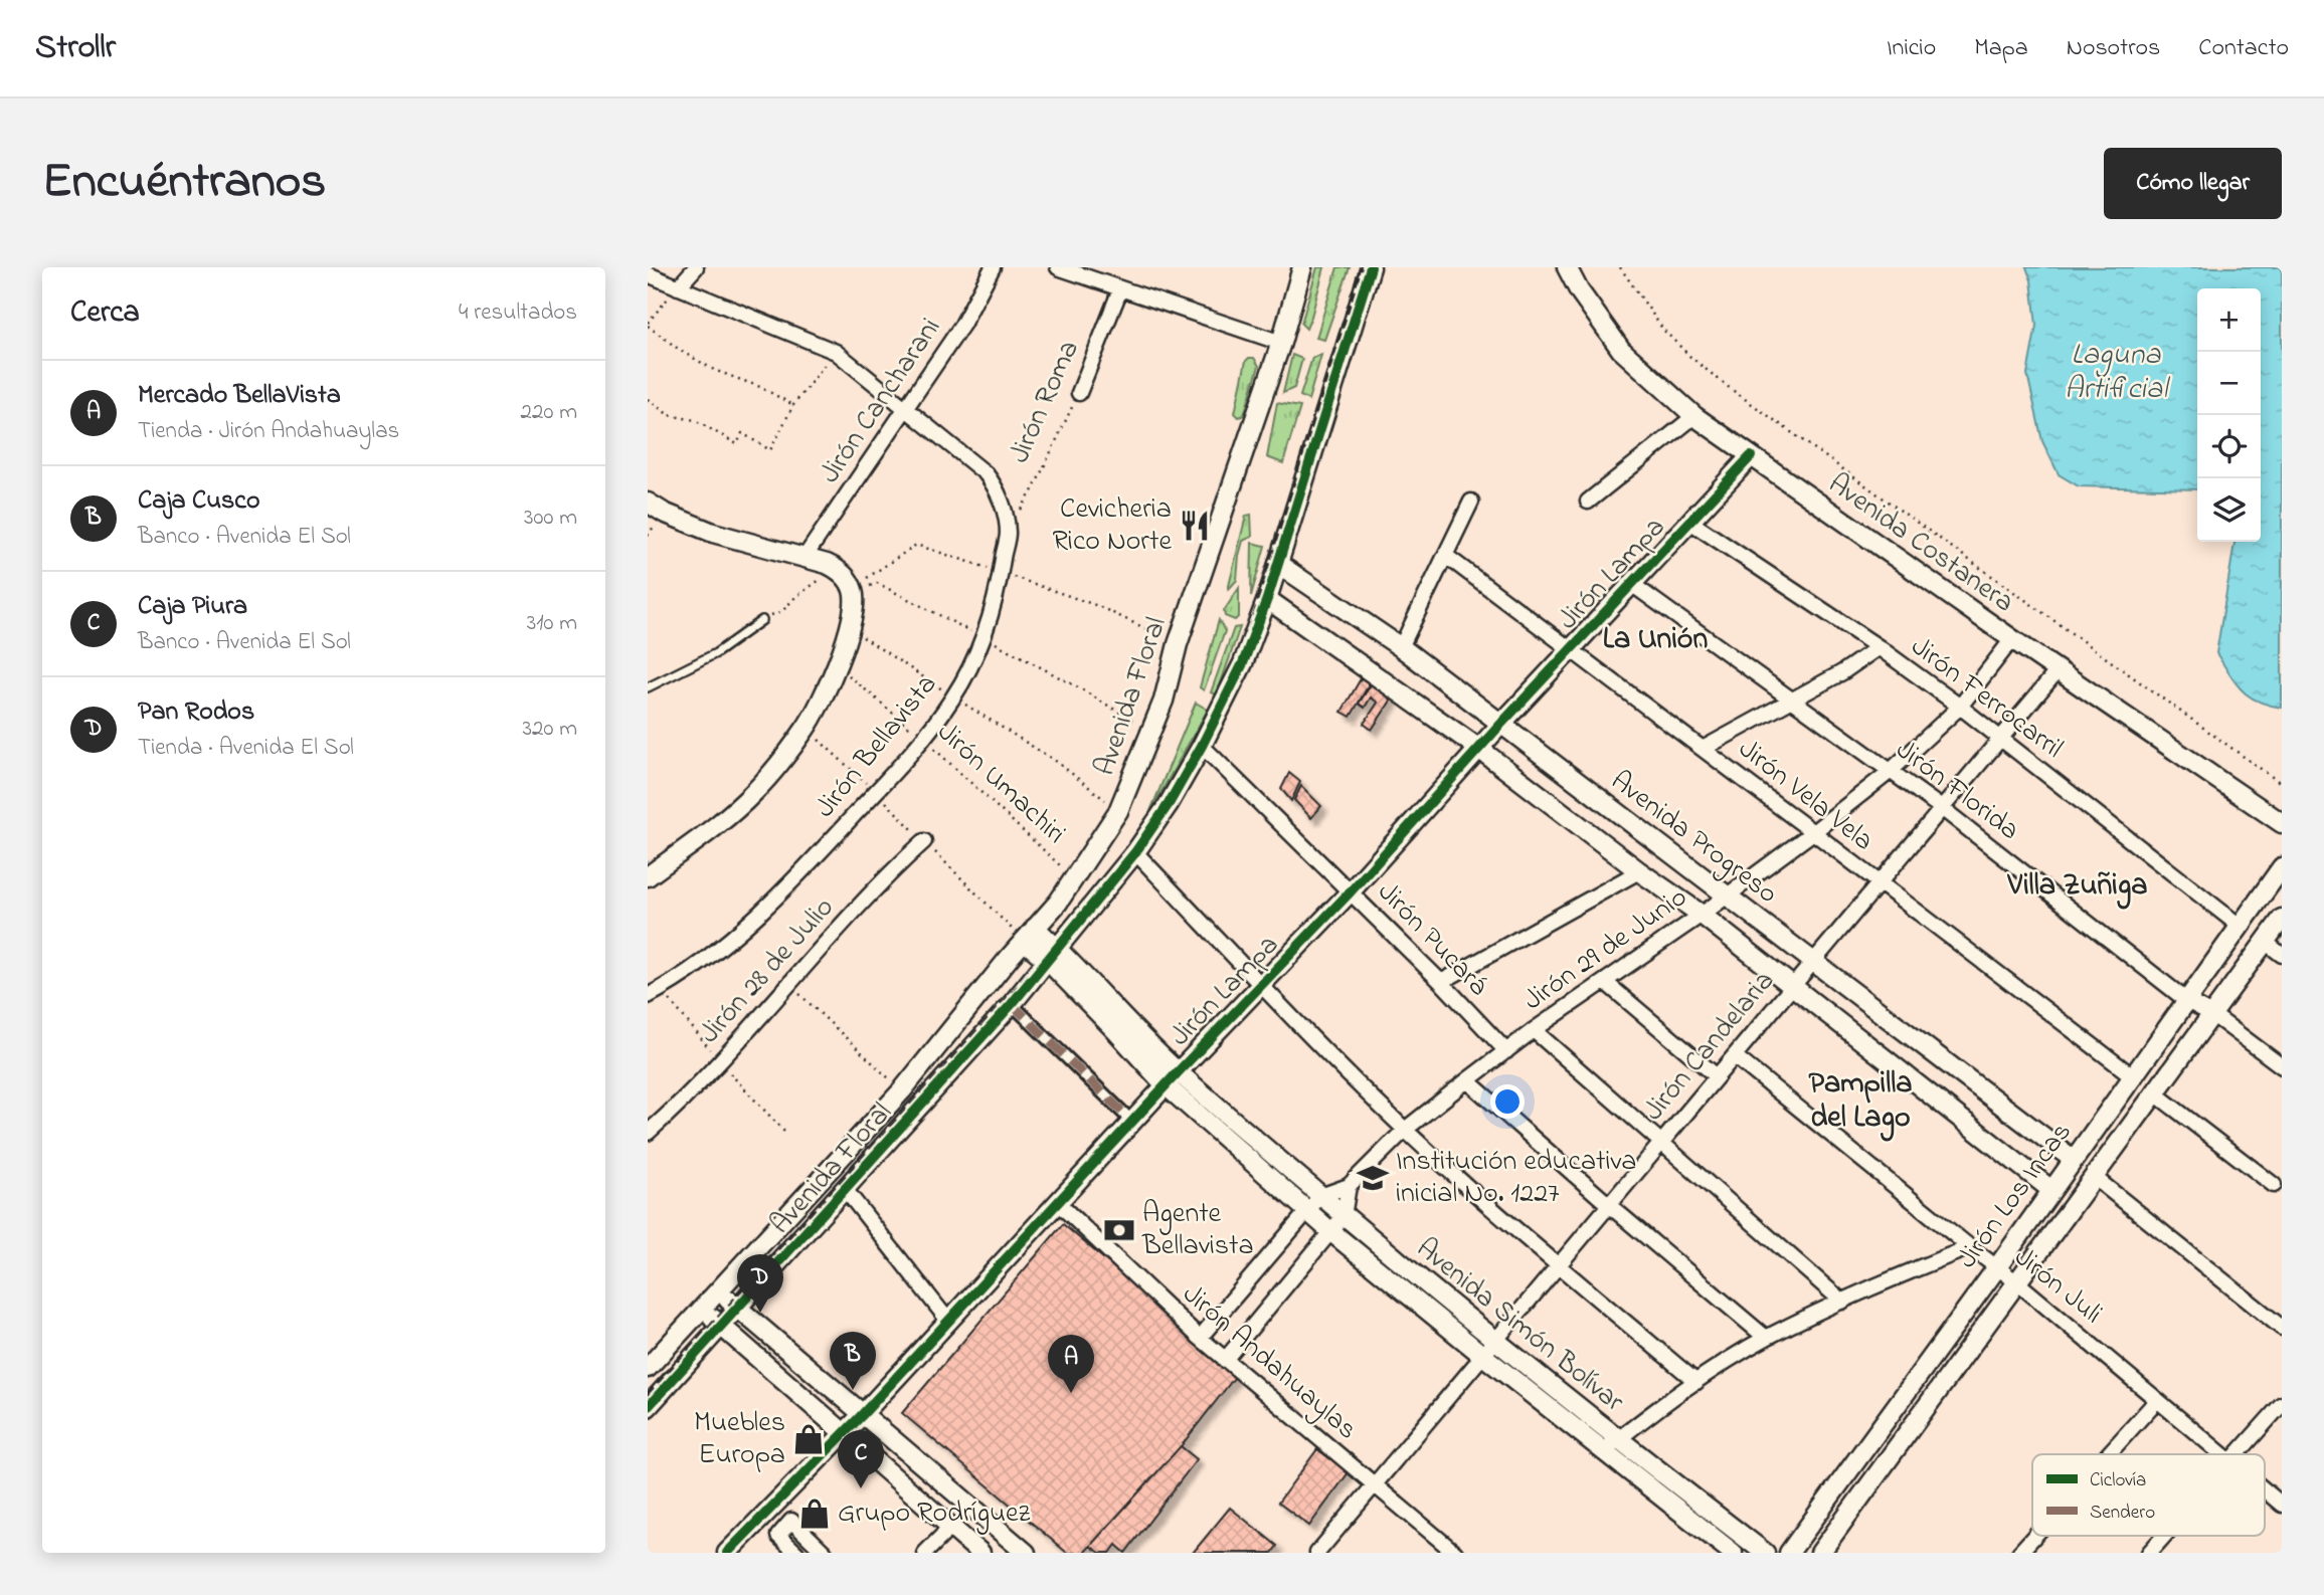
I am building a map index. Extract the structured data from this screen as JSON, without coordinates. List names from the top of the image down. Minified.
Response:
{"streets":{"street":["Jirón Cancharani","Jirón Roma","Avenida Costanera","Jirón Lampa","Avenida Floral","Jirón Ferrocarril","Jirón Bellavista","Jirón Florida","Jirón Vela Vela","Avenida Progreso","Jirón Pucará","Jirón 29 de Junio","Jirón 28 de Julio","Jirón Candelaria","Jirón Los Incas","Jirón Juli","Avenida Simón Bolívar","Jirón Andahuaylas"],"path":["Jirón Umachiri"]},"crossings":[["Jirón Cancharani","Jirón Bellavista"],["Jirón Roma","Jirón Bellavista"],["Avenida Costanera","Jirón Lampa"],["Avenida Costanera","Jirón 29 de Junio"],["Avenida Costanera","Jirón Candelaria"],["Jirón Lampa","Jirón Ferrocarril"],["Jirón Lampa","Jirón Florida"],["Jirón Lampa","Jirón Vela Vela"],["Jirón Lampa","Avenida Progreso"],["Jirón Lampa","Jirón Pucará"],["Jirón Lampa","Avenida Simón Bolívar"],["Jirón Lampa","Jirón Andahuaylas"],["Avenida Floral","Jirón Umachiri"],["Avenida Floral","Avenida Progreso"],["Avenida Floral","Jirón Pucará"],["Avenida Floral","Avenida Simón Bolívar"],["Jirón Ferrocarril","Jirón 29 de Junio"],["Jirón Ferrocarril","Jirón Candelaria"],["Jirón Ferrocarril","Jirón Los Incas"],["Jirón Bellavista","Jirón Umachiri"],["Jirón Florida","Jirón 29 de Junio"],["Jirón Florida","Jirón Candelaria"],["Jirón Florida","Jirón Los Incas"],["Jirón Vela Vela","Jirón 29 de Junio"],["Jirón Vela Vela","Jirón Candelaria"],["Jirón Vela Vela","Jirón Los Incas"],["Avenida Progreso","Jirón 29 de Junio"],["Avenida Progreso","Jirón Candelaria"],["Avenida Progreso","Jirón Los Incas"],["Jirón Pucará","Jirón 29 de Junio"],["Jirón 29 de Junio","Avenida Simón Bolívar"],["Jirón Candelaria","Jirón Juli"],["Jirón Candelaria","Avenida Simón Bolívar"],["Jirón Candelaria","Jirón Andahuaylas"],["Jirón Los Incas","Jirón Juli"]],"districts":["La Unión","Villa Zuñiga","Pampilla del Lago"],"water":["Laguna Artificial"],"places":{"restaurant":["Cevicheria Rico Norte"],"school or university":["Institución educativa inicial No. 1227"],"bank":["Agente Bellavista"],"shop":["Muebles Europa","Grupo Rodríguez"]},"legend":["Ciclovía","Sendero"],"page":{"header":"Strollr","nav":["Inicio","Mapa","Nosotros","Contacto"],"title":"Encuéntranos","buttons":"Cómo llegar","heading":["Cerca","4 resultados"],"map_buttons":["+","−"],"list":[{"mark":"A","name":"Mercado BellaVista","note":"Tienda · Jirón Andahuaylas","value":"220 m"},{"mark":"B","name":"Caja Cusco","note":"Banco · Avenida El Sol","value":"300 m"},{"mark":"C","name":"Caja Piura","note":"Banco · Avenida El Sol","value":"310 m"},{"mark":"D","name":"Pan Rodos","note":"Tienda · Avenida El Sol","value":"320 m"}],"pins":["D","B","A","C"]}}
